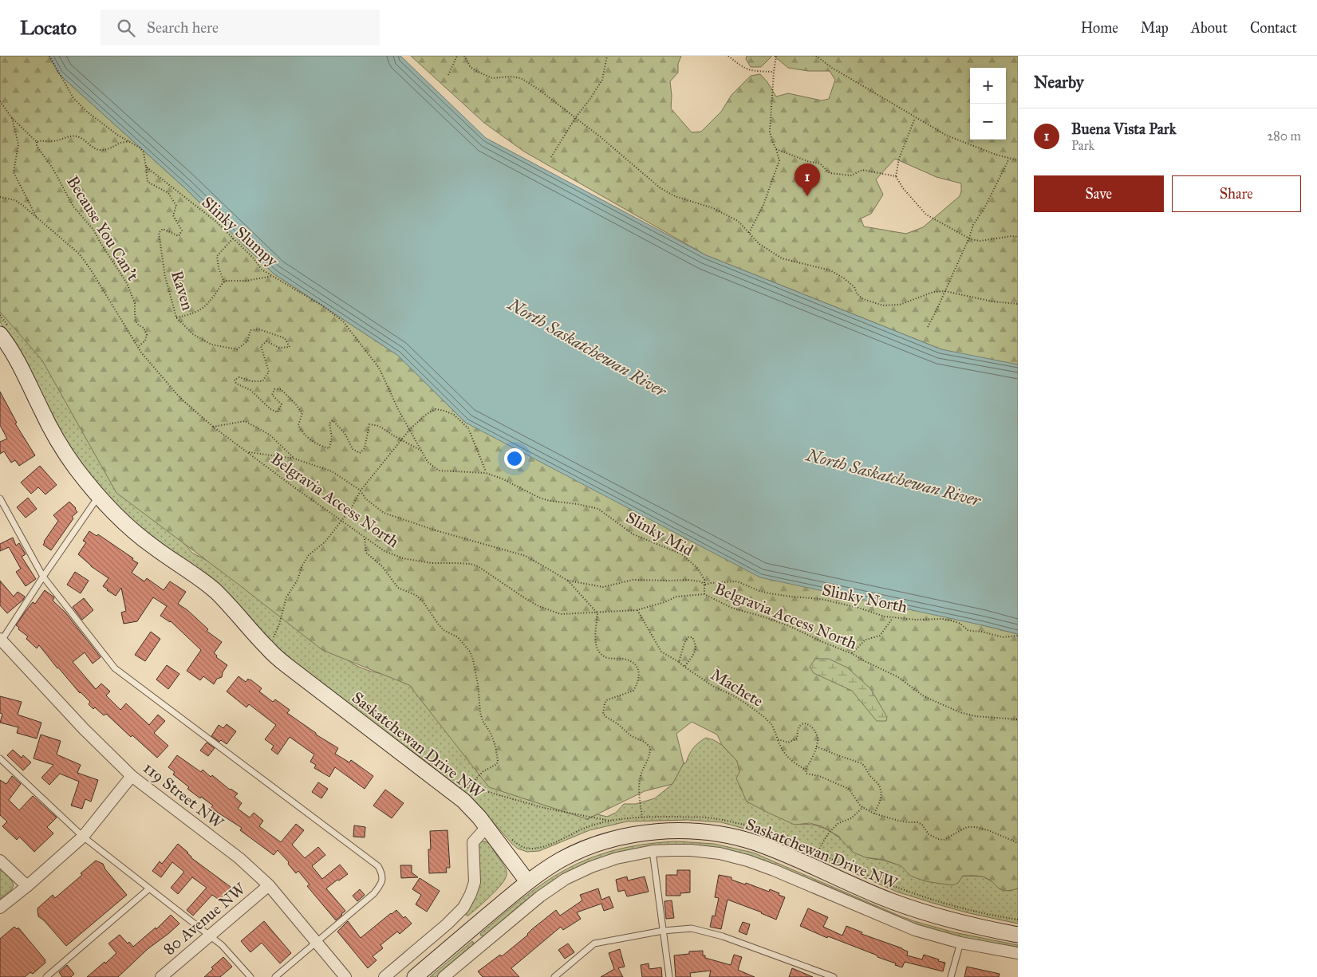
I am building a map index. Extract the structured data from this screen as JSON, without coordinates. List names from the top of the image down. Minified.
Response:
{"streets":{"street":["Saskatchewan Drive NW","119 Street NW","80 Avenue NW"],"path":["Because You Can't","Slinky Slumpy","Raven","Belgravia Access North","Slinky Mid","Slinky North","Machete"]},"crossings":[["Because You Can't","Belgravia Access North"],["Slinky Slumpy","Raven"],["Slinky Slumpy","Slinky Mid"],["Slinky Mid","Slinky North"],["119 Street NW","80 Avenue NW"]],"water":["North Saskatchewan River"],"page":{"header":"Locato","search":"Search here","nav":["Home","Map","About","Contact"],"heading":"Nearby","map_buttons":["+","−"],"list":[{"mark":"1","name":"Buena Vista Park","note":"Park","value":"280 m"}],"pins":"1","buttons":["Save","Share"]}}
